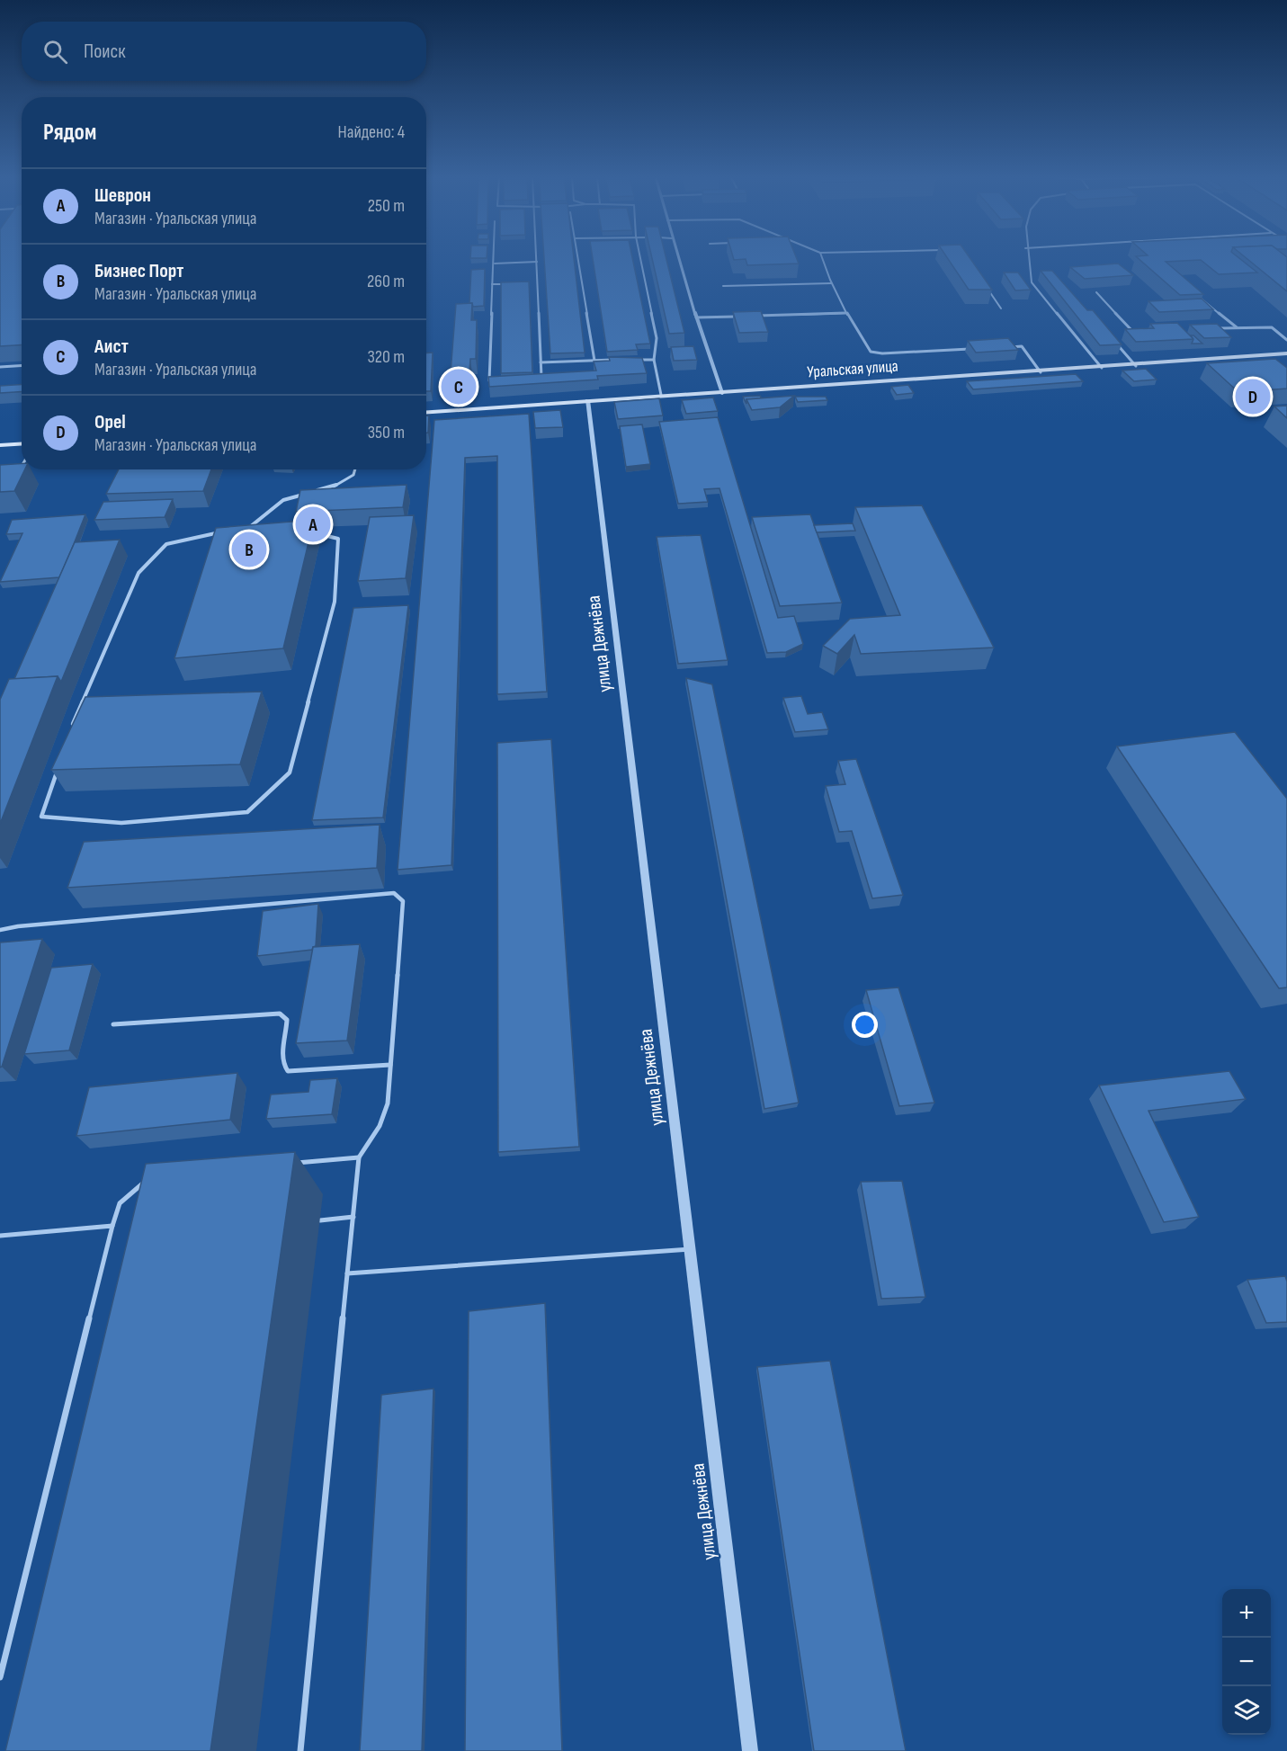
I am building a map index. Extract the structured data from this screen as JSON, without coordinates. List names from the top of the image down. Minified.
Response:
{"streets":{"main road":["Уральская улица"],"street":["улица Дежнёва"]},"crossings":[["Уральская улица","улица Дежнёва"]],"page":{"search":"Поиск","heading":["Рядом","Найдено: 4"],"list":[{"mark":"A","name":"Шеврон","note":"Магазин · Уральская улица","value":"250 m"},{"mark":"B","name":"Бизнес Порт","note":"Магазин · Уральская улица","value":"260 m"},{"mark":"C","name":"Аист","note":"Магазин · Уральская улица","value":"320 m"},{"mark":"D","name":"Opel","note":"Магазин · Уральская улица","value":"350 m"}],"pins":["C","D","A","B"],"map_buttons":["+","−"]}}
